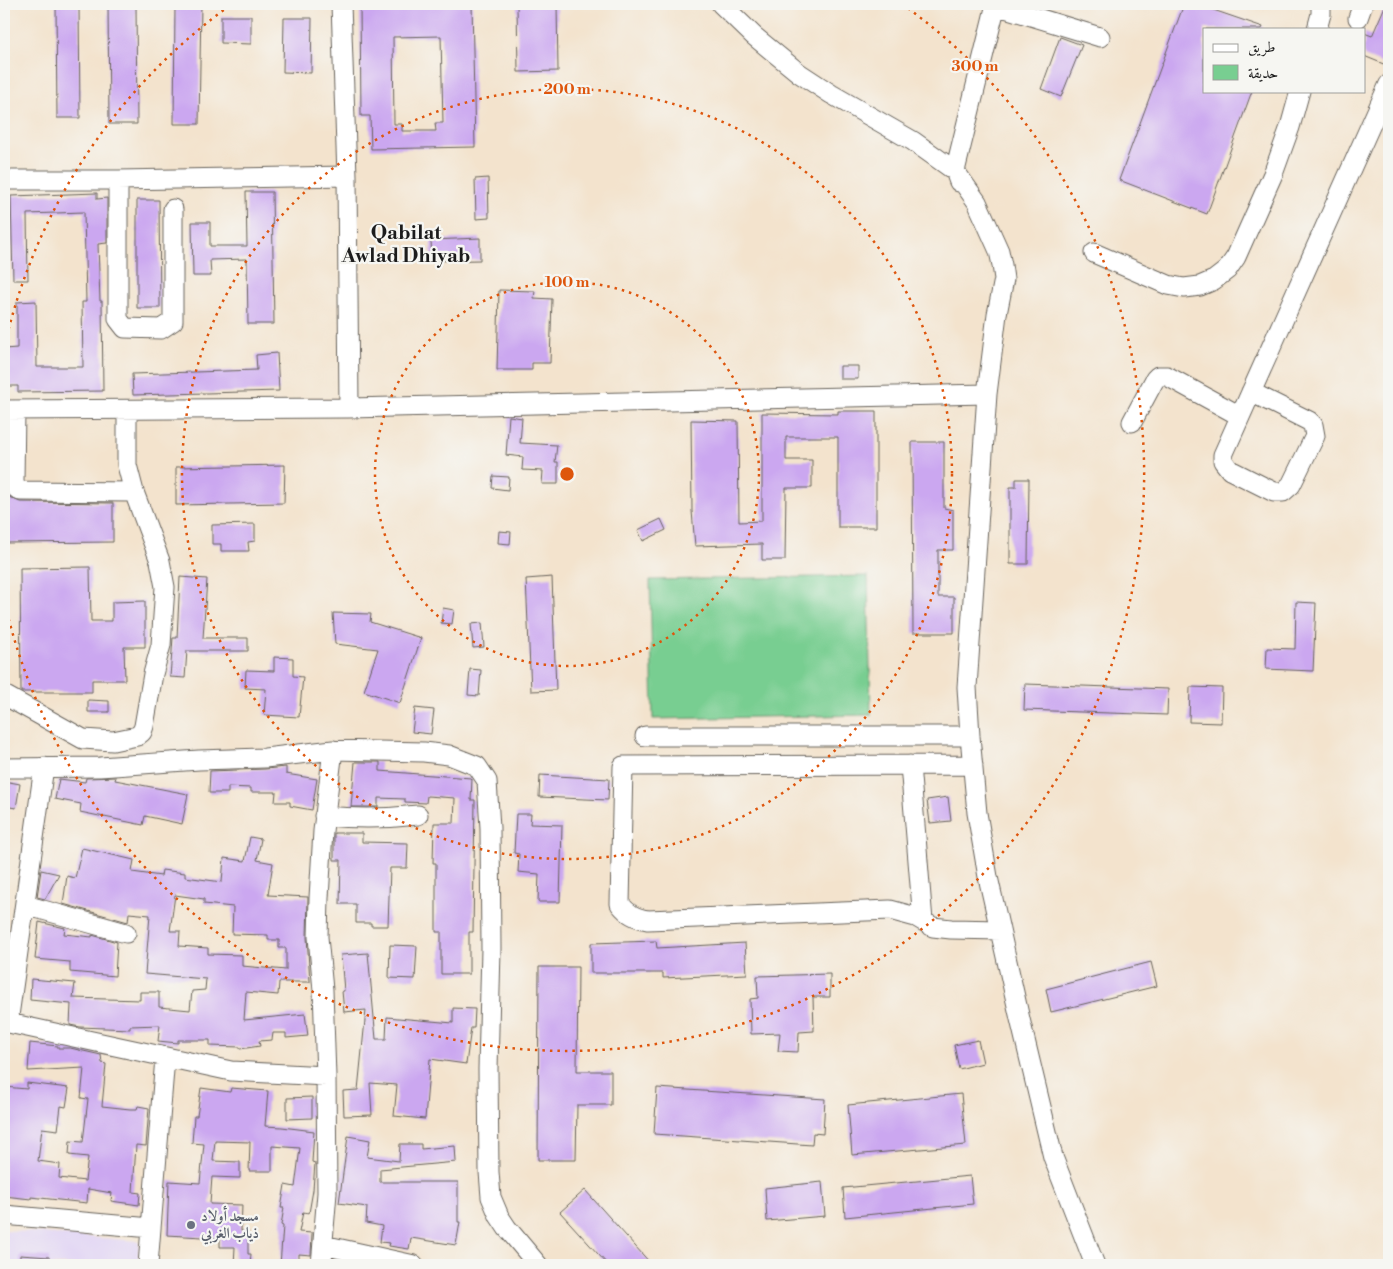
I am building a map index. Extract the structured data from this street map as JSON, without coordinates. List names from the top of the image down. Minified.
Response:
{"districts":["Qabilat Awlad Dhiyab"],"places":["مسجد أولاد ذياب الغربي"],"legend":["طريق","حديقة"],"rings":["300 m","200 m","100 m"]}
